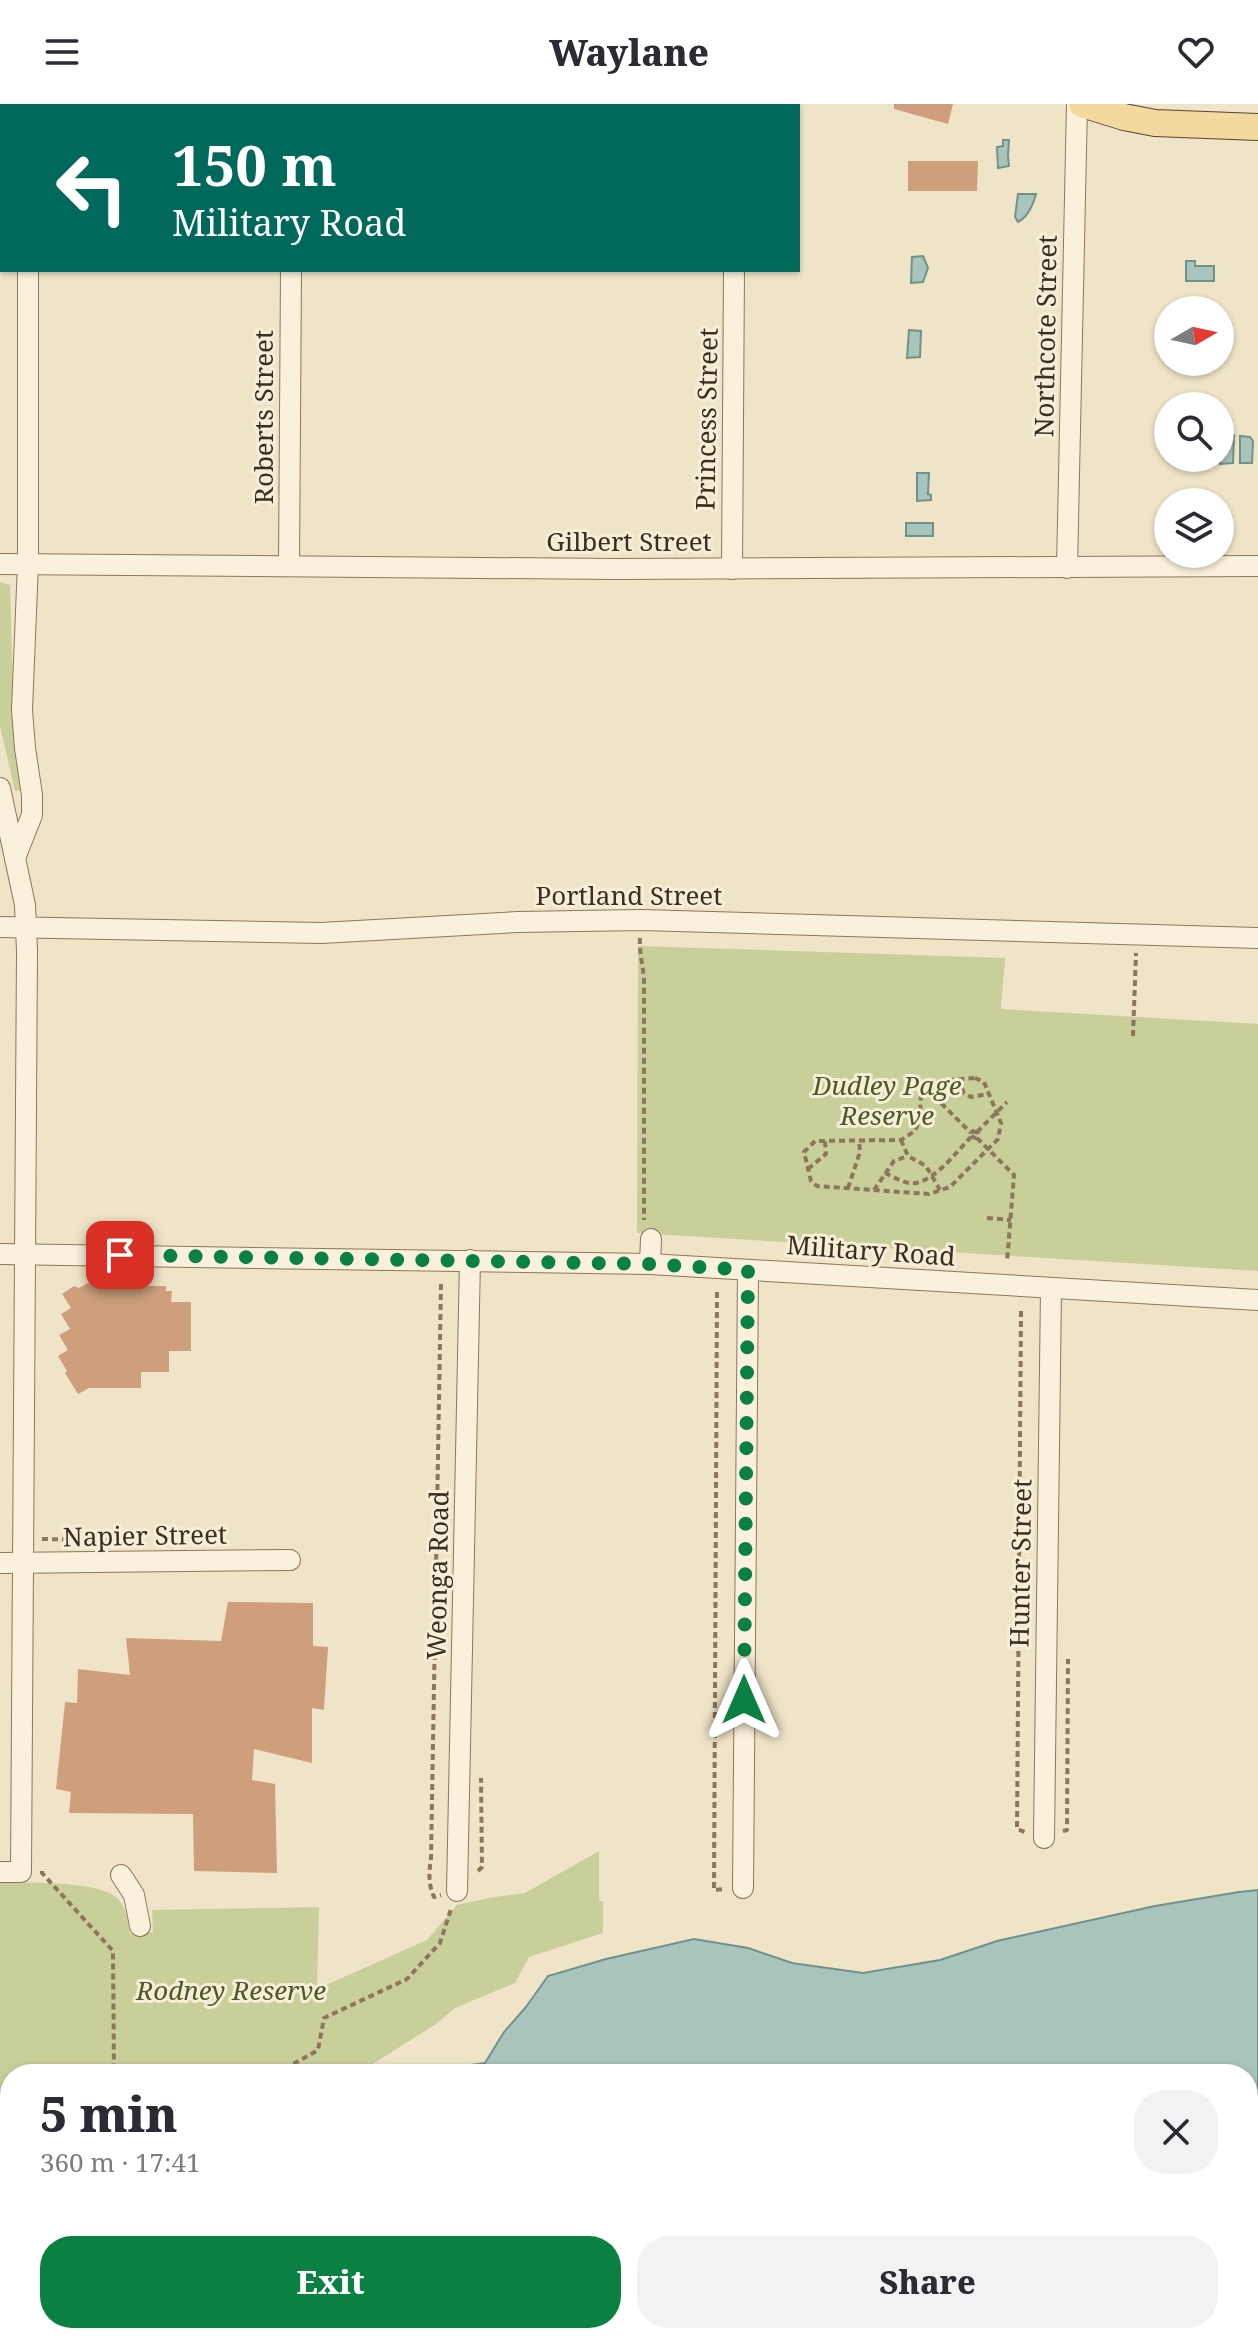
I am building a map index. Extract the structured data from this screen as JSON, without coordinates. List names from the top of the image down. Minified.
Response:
{"streets":{"street":["Northcote Street","Roberts Street","Princess Street","Gilbert Street","Portland Street","Military Road","Napier Street","Hunter Street","Weonga Road"]},"crossings":[["Northcote Street","Gilbert Street"],["Roberts Street","Gilbert Street"],["Princess Street","Gilbert Street"],["Military Road","Hunter Street"],["Military Road","Weonga Road"]],"parks":["Dudley Page Reserve","Rodney Reserve"],"north":"right","page":{"header":"Waylane","turn":["150 m","Military Road"],"heading":["5 min","360 m · 17:41"],"buttons":["Exit","Share"]}}
